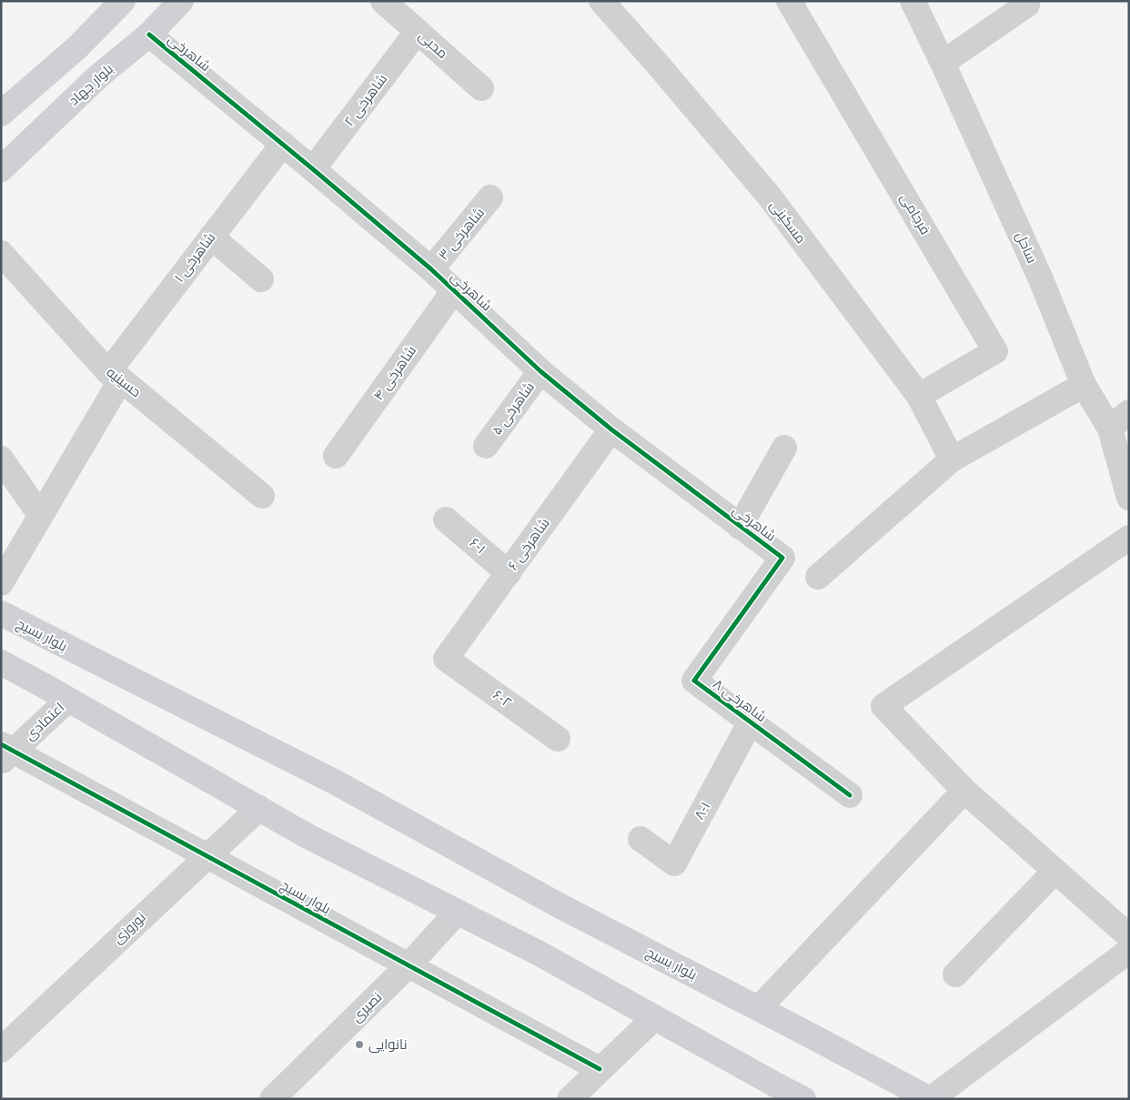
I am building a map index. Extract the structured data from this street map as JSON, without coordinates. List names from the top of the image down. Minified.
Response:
{"streets":{"main road":["بلوار جهاد","بلوار بسیج"],"street":["محبی","شاهرخی","شاهرخی ۲","فرجامی","مسکینی","شاهرخی ۳","ساحل","شاهرخی ۱","شاهرخی ۴","حسینیه","شاهرخی ۵","شاهرخی ۶","۶-۱","۶-۲","شاهرخی ۸","اعتمادی","۸-۱","نوروزی","نصیری"]},"crossings":[["محبی","شاهرخی ۲"],["شاهرخی","بلوار جهاد"],["شاهرخی","شاهرخی ۲"],["شاهرخی","شاهرخی ۳"],["شاهرخی","شاهرخی ۱"],["شاهرخی","شاهرخی ۴"],["شاهرخی","شاهرخی ۵"],["شاهرخی","شاهرخی ۶"],["شاهرخی","شاهرخی ۸"],["فرجامی","مسکینی"],["شاهرخی ۱","حسینیه"],["شاهرخی ۶","۶-۱"],["شاهرخی ۶","۶-۲"],["بلوار بسیج","اعتمادی"],["بلوار بسیج","نوروزی"],["بلوار بسیج","نصیری"],["شاهرخی ۸","۸-۱"]],"places":["نانوایی"]}
